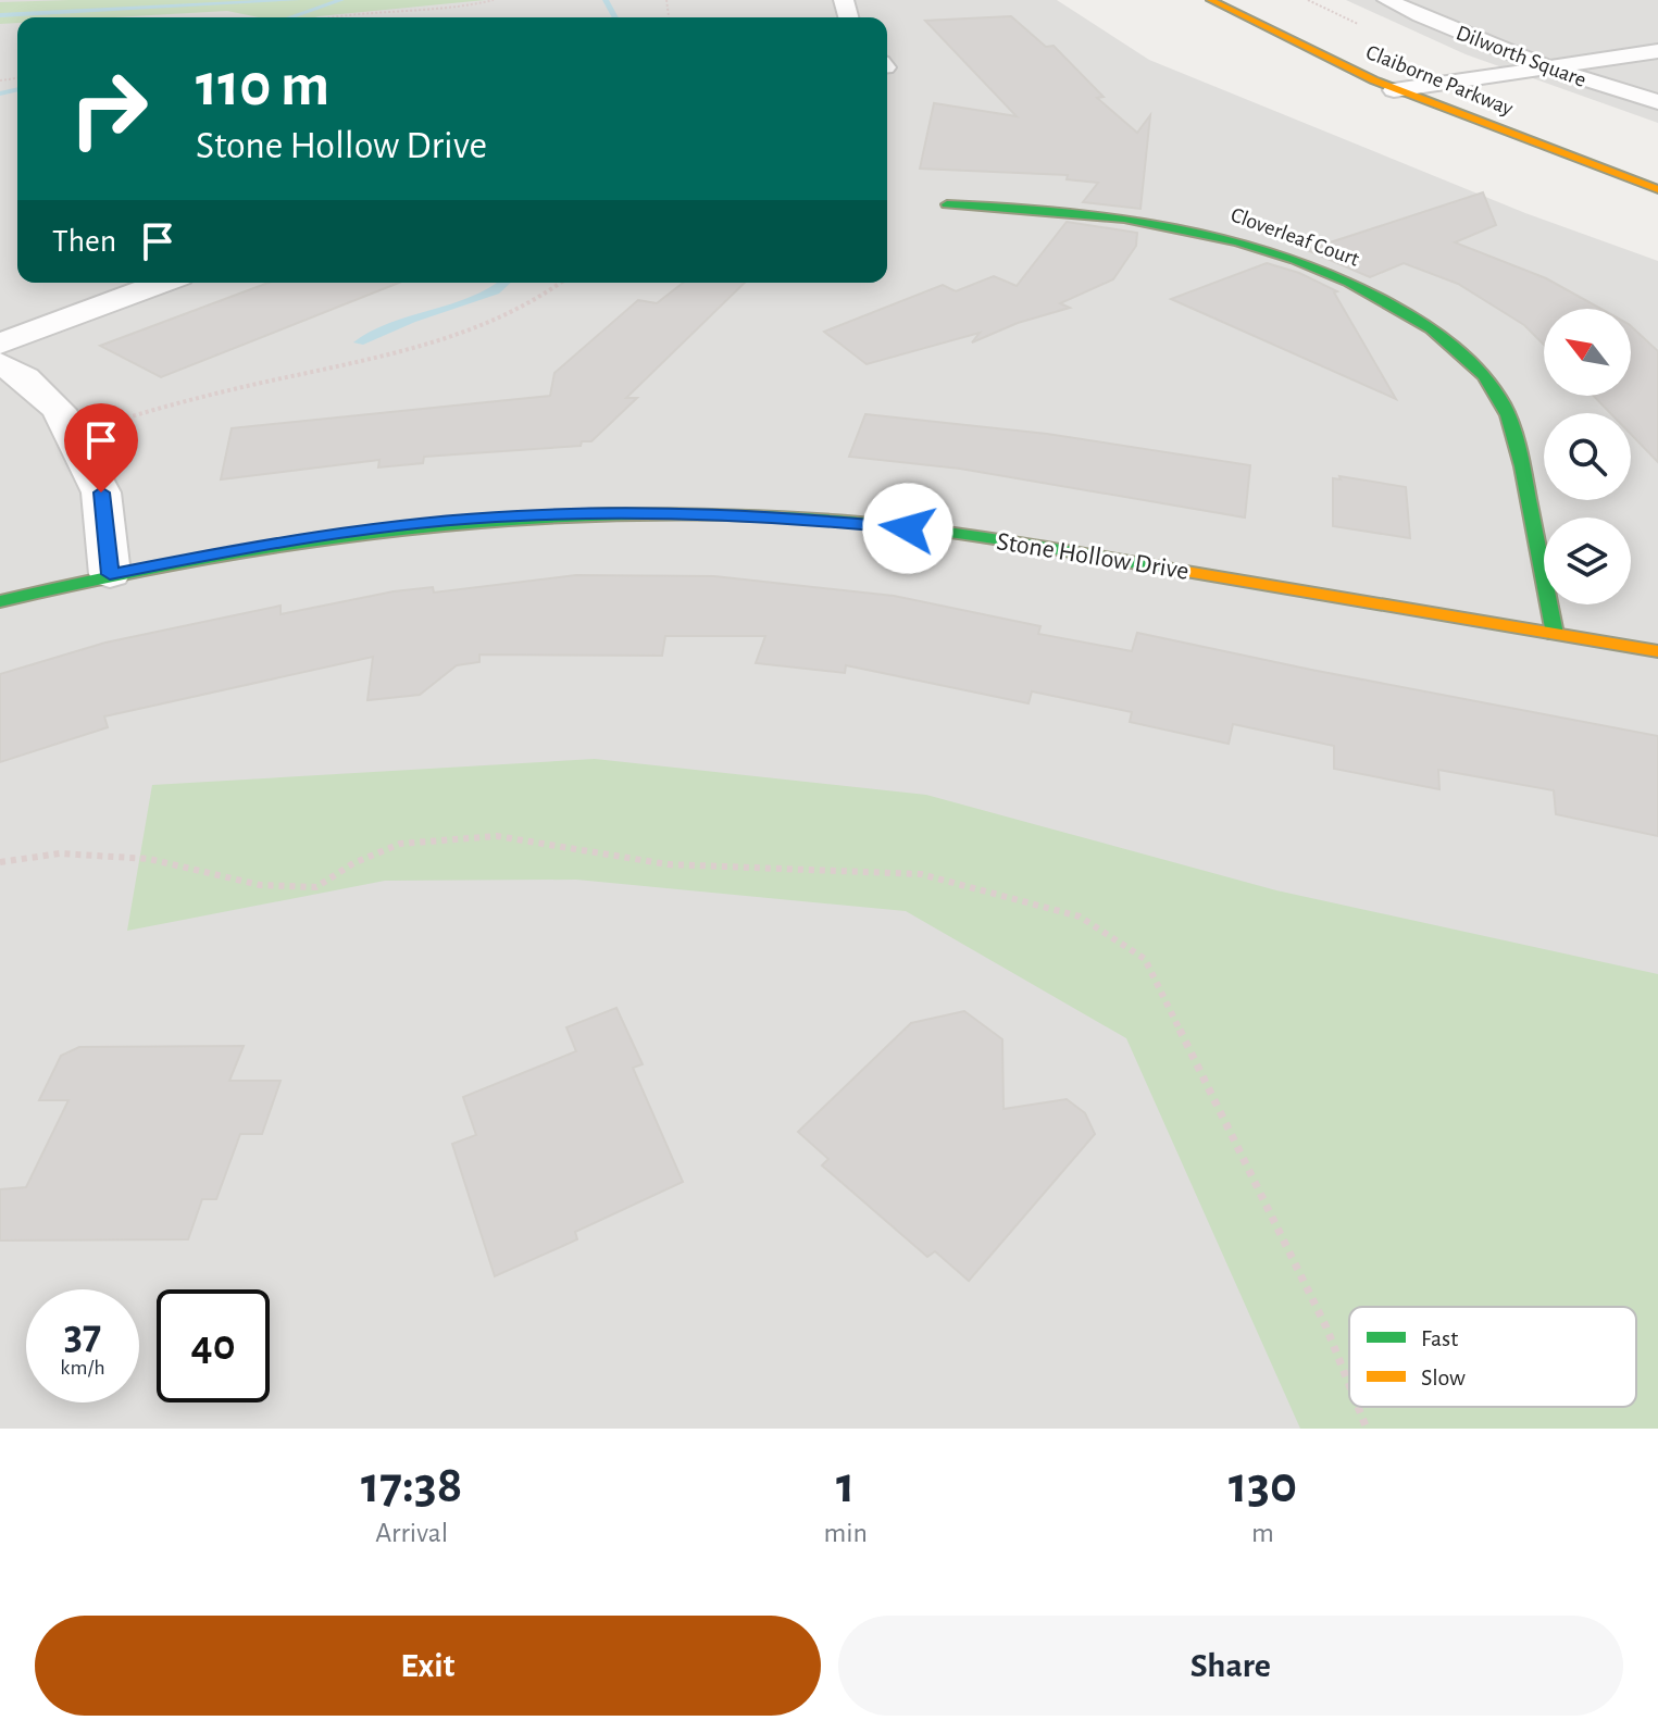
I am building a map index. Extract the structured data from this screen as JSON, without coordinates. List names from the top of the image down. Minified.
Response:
{"streets":{"street":["Dilworth Square","Claiborne Parkway","Cloverleaf Court","Stone Hollow Drive"]},"crossings":[["Cloverleaf Court","Stone Hollow Drive"]],"legend":["Fast","Slow"],"north":"top left","page":{"turn":["110 m","Stone Hollow Drive"],"then":"Then","speed":"37 km/h","limit":"40","eta":["17:38","Arrival","1","min","130","m"],"buttons":["Exit","Share"]}}
